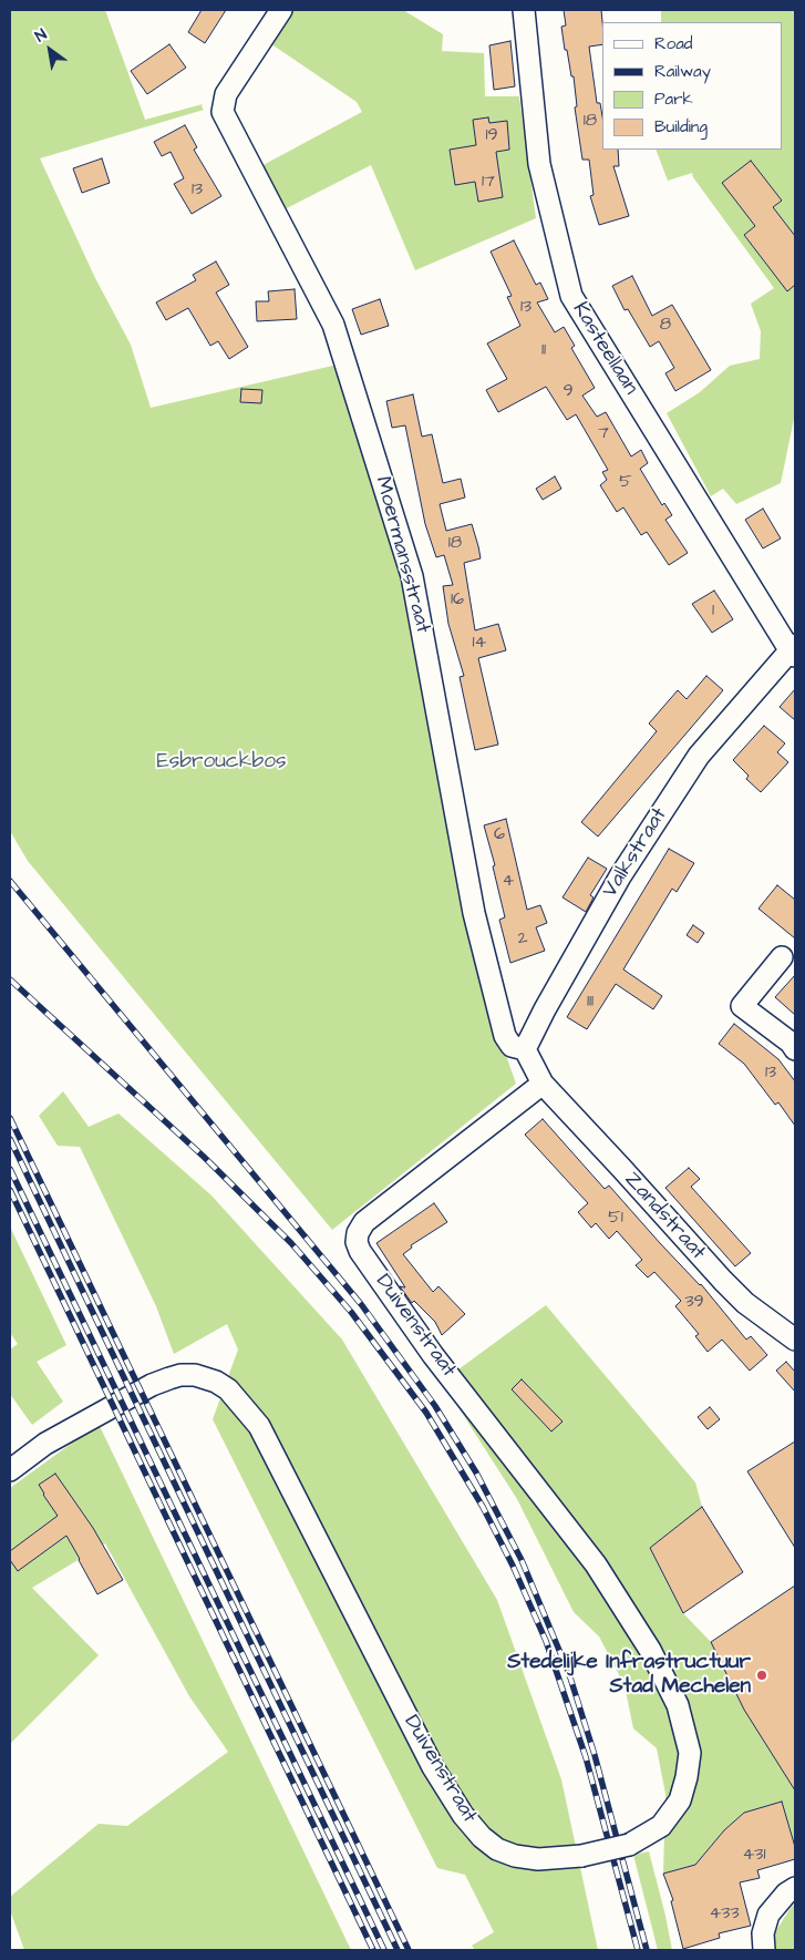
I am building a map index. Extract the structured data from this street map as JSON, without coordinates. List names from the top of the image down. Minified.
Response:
{"streets":{"street":["Kasteellaan","Moermansstraat","Valkstraat","Zandstraat","Duivenstraat"]},"crossings":[["Kasteellaan","Valkstraat"],["Moermansstraat","Valkstraat"],["Zandstraat","Duivenstraat"]],"parks":["Esbrouckbos"],"places":["Stedelijke Infrastructuur Stad Mechelen"],"house_numbers":["18","19","17","13","13","8","11","9","7","5","18","16","1","14","6","4","2","111","13","51","39","431","433"],"legend":["Road","Railway","Park","Building"],"north":"top left"}
